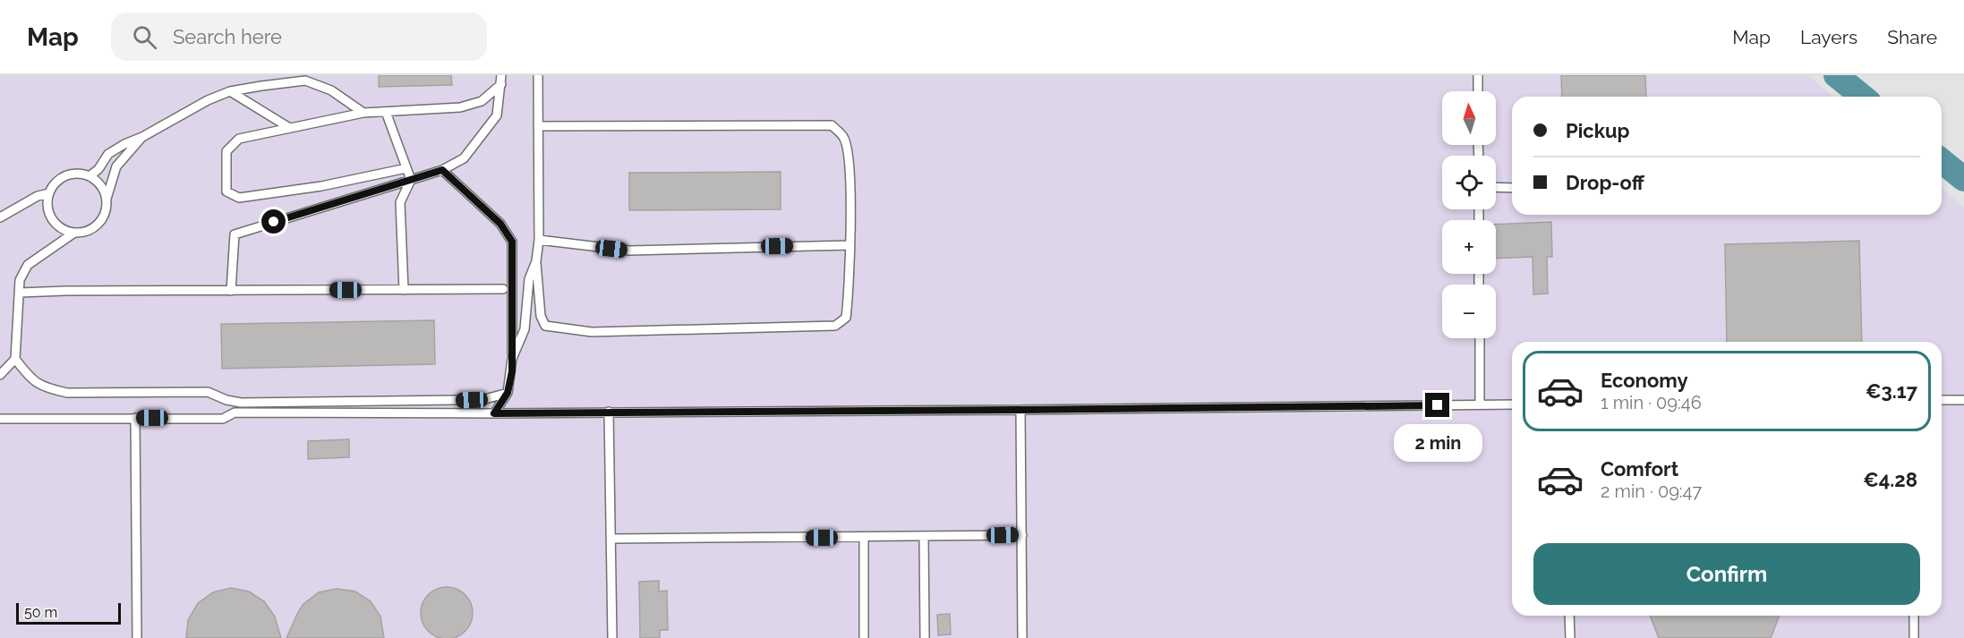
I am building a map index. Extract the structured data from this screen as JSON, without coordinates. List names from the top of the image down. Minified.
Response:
{"scale_bar":"50 m","north":"top","page":{"header":"Map","search":"Search here","nav":["Map","Layers","Share"],"map_buttons":["+","−"],"banner":["Pickup","Drop-off"],"list":[{"name":"Economy","note":"1 min · 09:46","value":"€3.17"},{"name":"Comfort","note":"2 min · 09:47","value":"€4.28"}],"bubble":"2 min","buttons":"Confirm","scale":"50 m"}}
